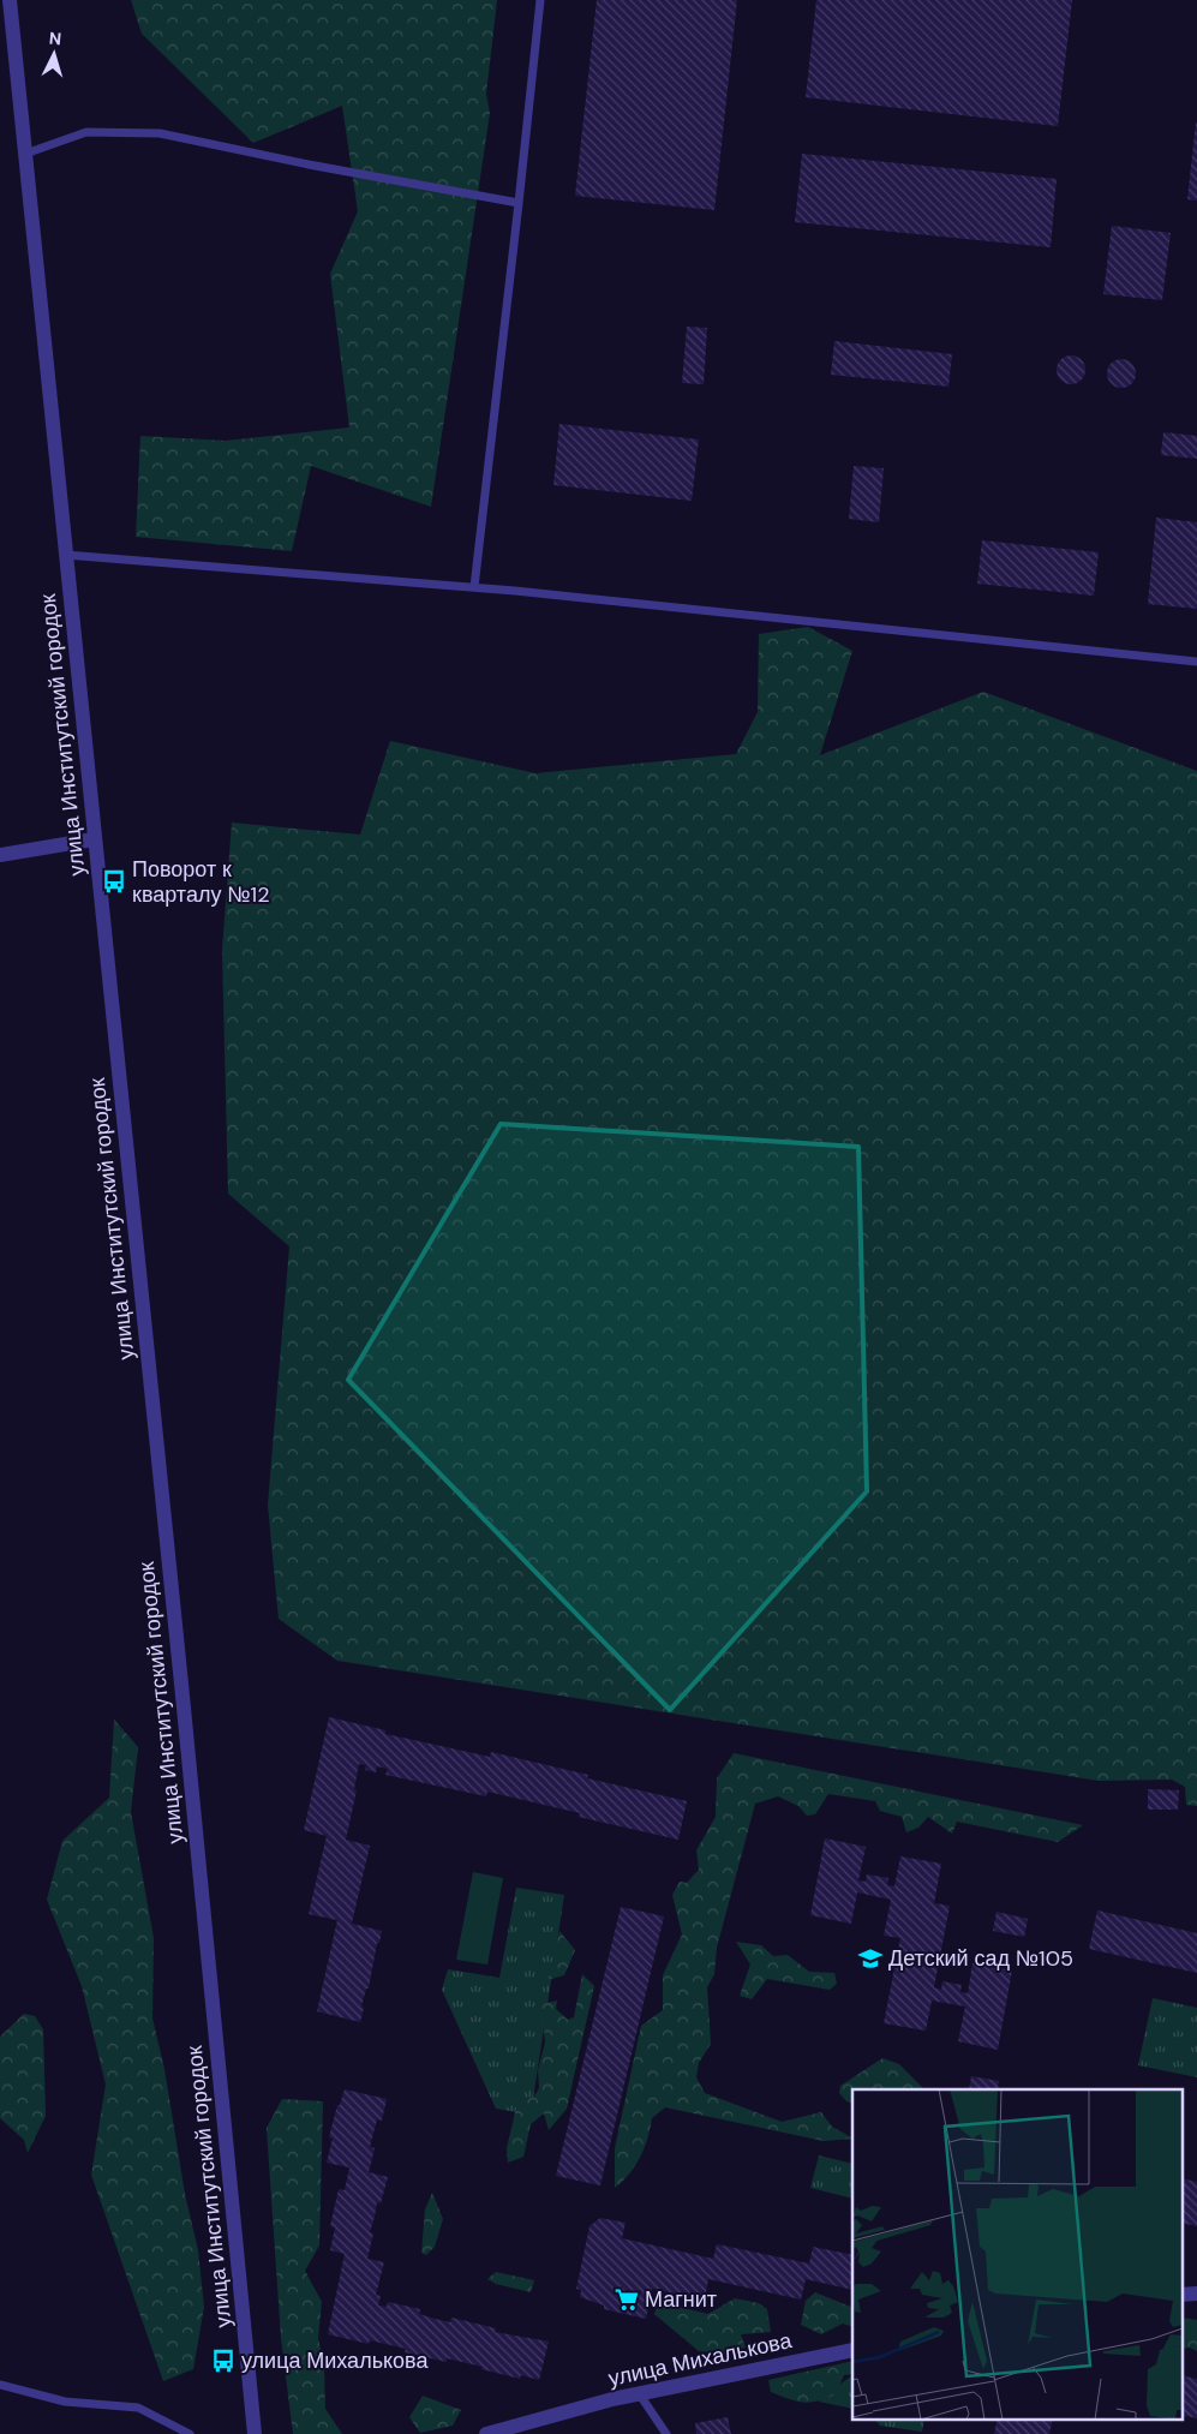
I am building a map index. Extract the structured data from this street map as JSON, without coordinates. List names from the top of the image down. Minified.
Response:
{"streets":{"street":["улица Институтский городок","улица Михалькова"]},"places":{"bus stop":["Поворот к кварталу №12","улица Михалькова"],"school or university":["Детский сад №105"],"supermarket":["Магнит"]},"north":"top"}
